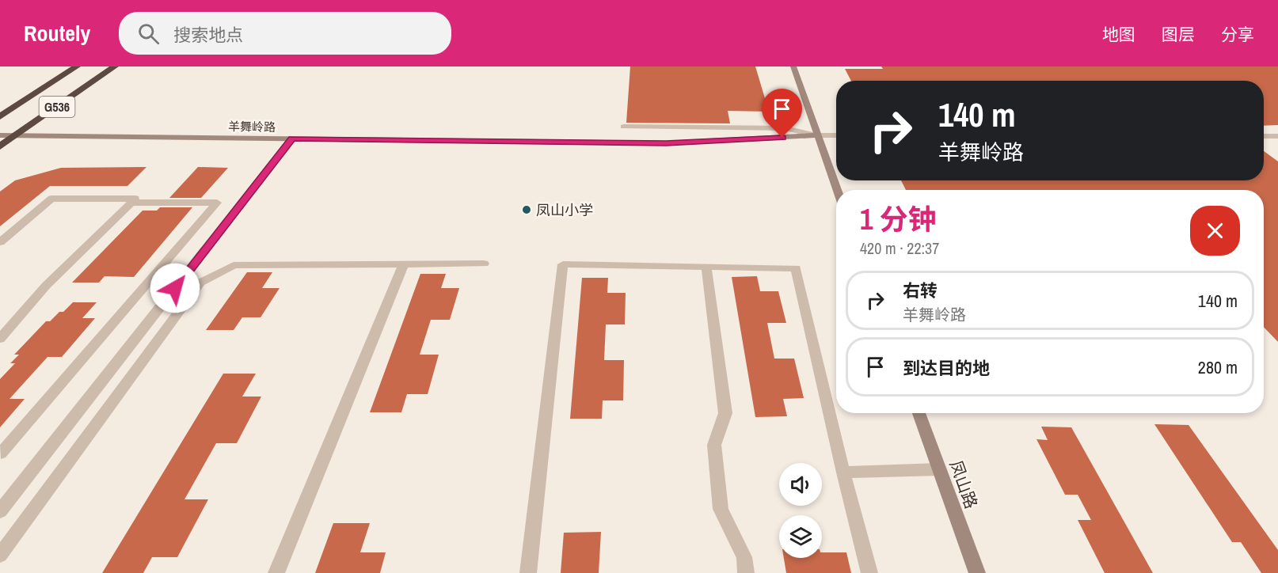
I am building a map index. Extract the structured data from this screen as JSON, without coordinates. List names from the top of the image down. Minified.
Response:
{"streets":{"highway":["G536"],"street":["羊舞岭路","凤山路"]},"crossings":[["G536","羊舞岭路"]],"places":["凤山小学"],"page":{"header":"Routely","search":"搜索地点","nav":["地图","图层","分享"],"turn":["140 m","羊舞岭路"],"heading":["1 分钟","420 m · 22:37"],"list":[{"name":"右转","note":"羊舞岭路","value":"140 m"},{"name":"到达目的地","value":"280 m"}]}}
